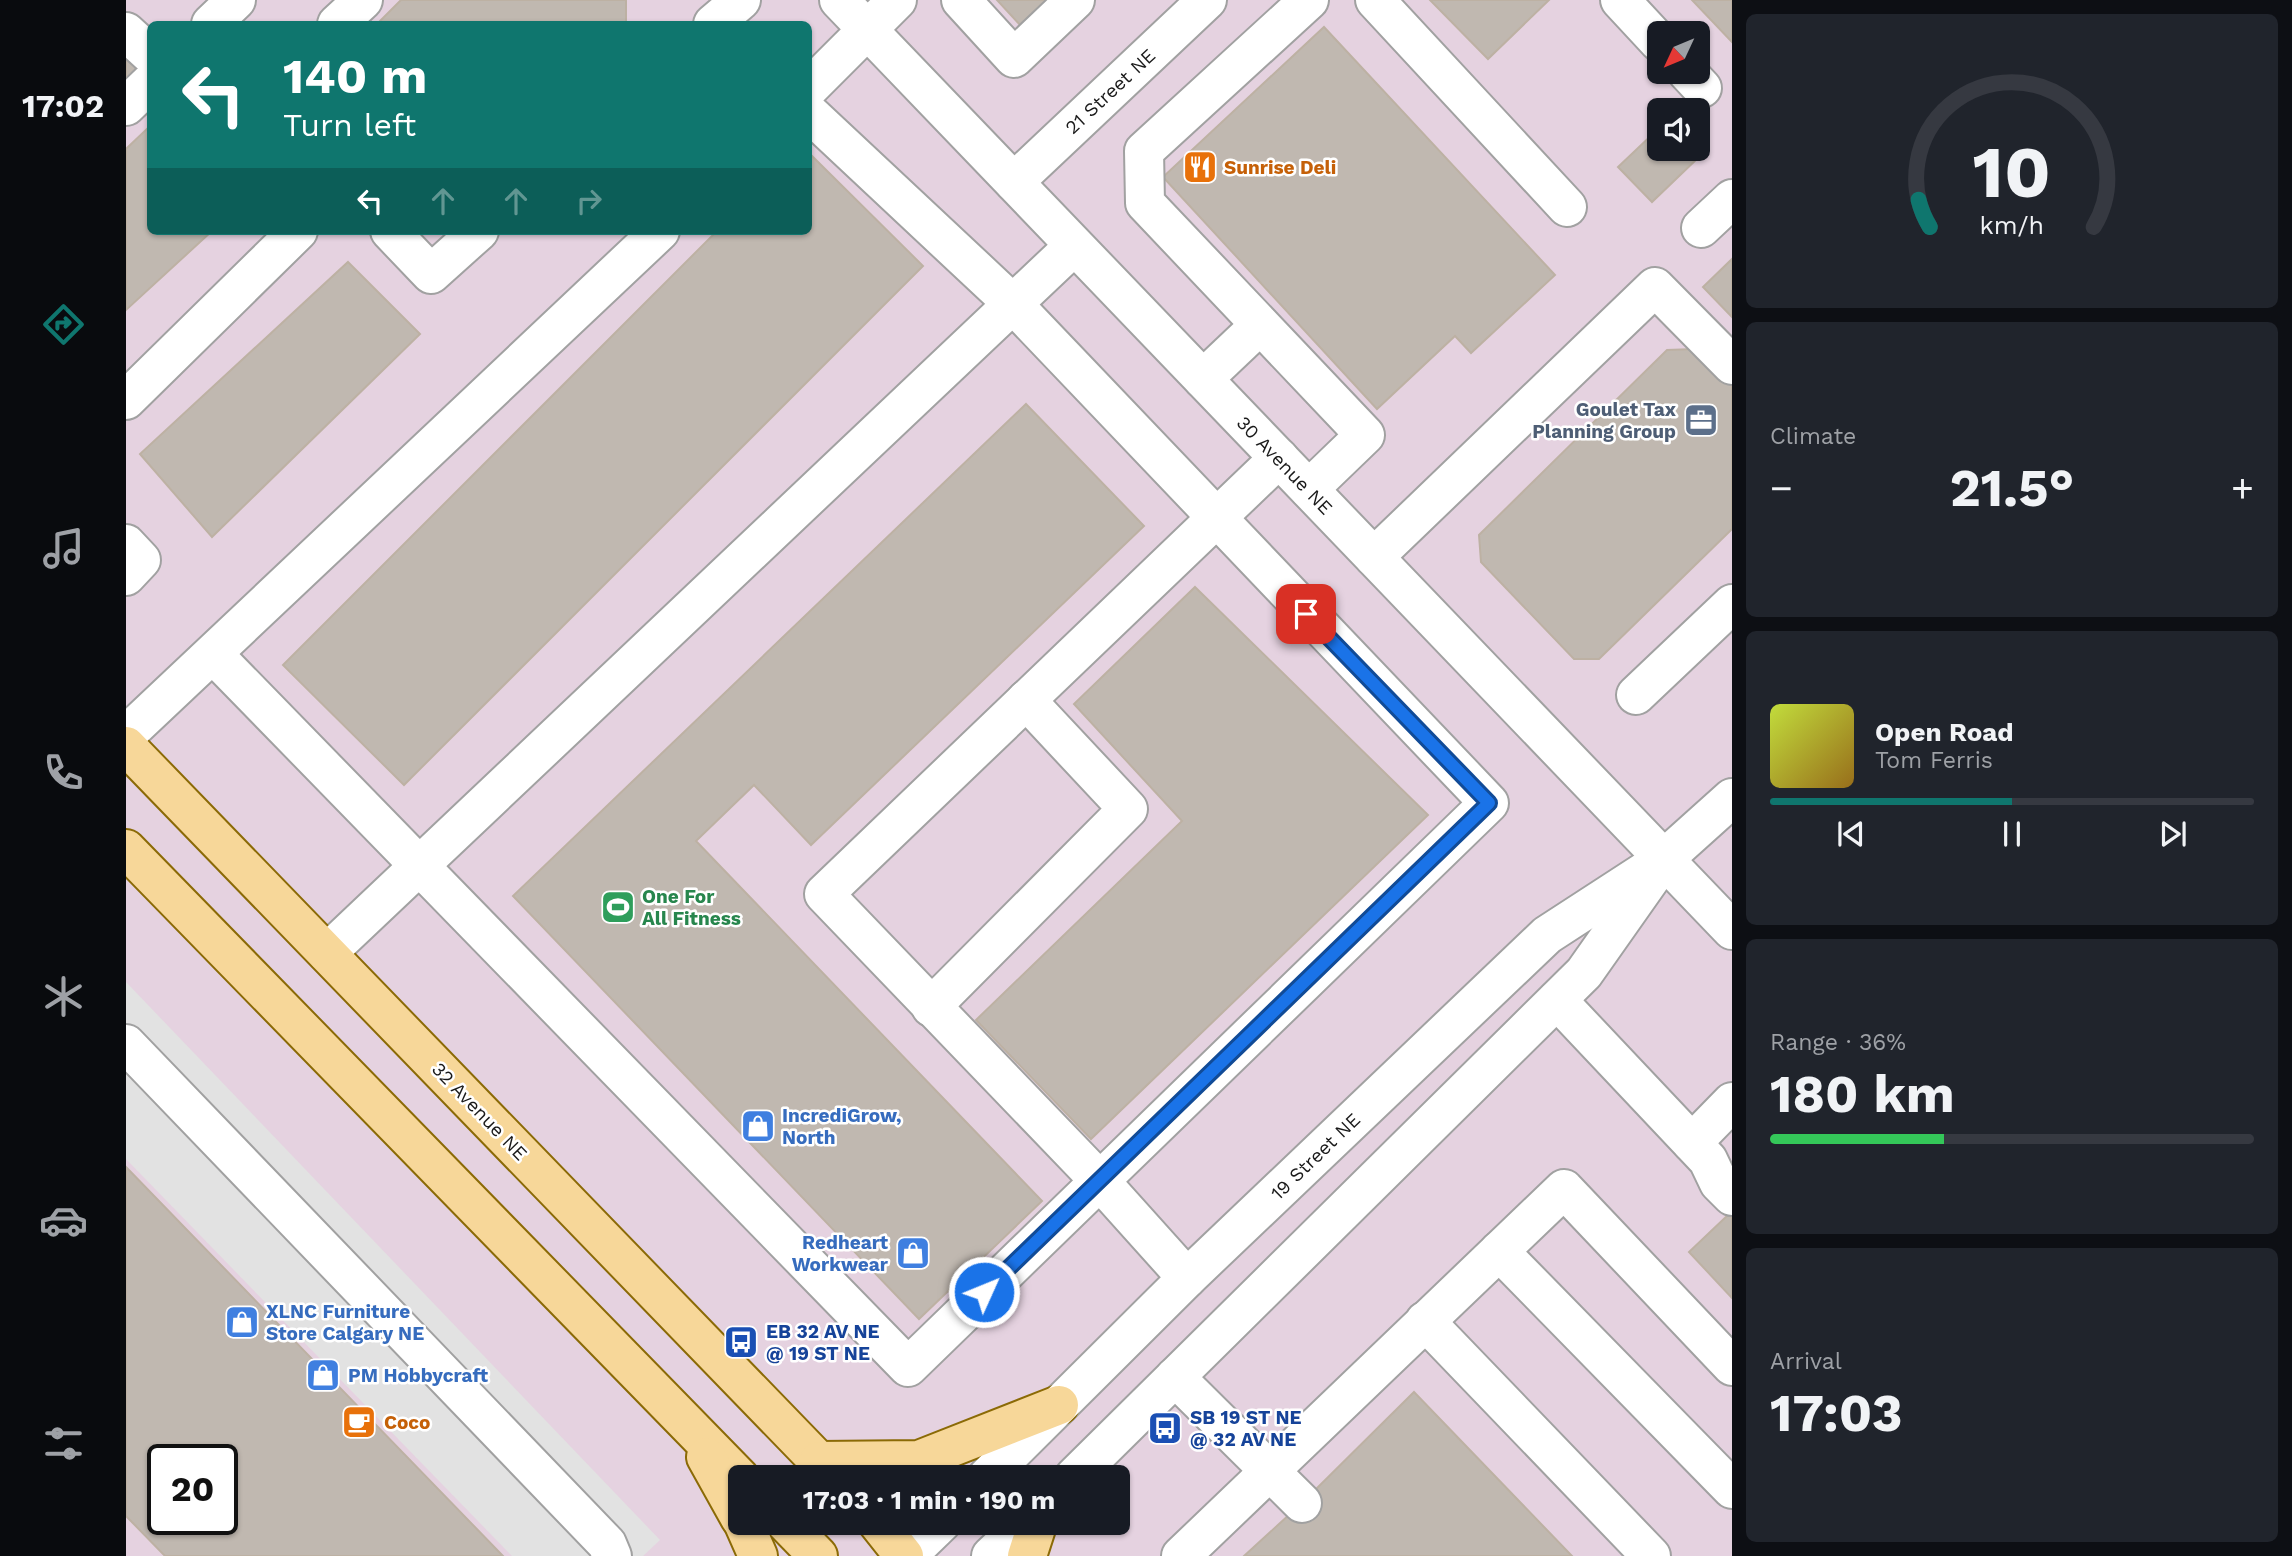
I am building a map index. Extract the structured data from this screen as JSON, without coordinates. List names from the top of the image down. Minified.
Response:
{"streets":{"main road":["32 Avenue NE"],"street":["21 Street NE","30 Avenue NE","19 Street NE"]},"crossings":[["21 Street NE","30 Avenue NE"],["30 Avenue NE","19 Street NE"]],"places":{"restaurant":["Sunrise Deli"],"office":["Goulet Tax Planning Group"],"sports":["One For All Fitness"],"shop":["IncrediGrow, North","Redheart Workwear","XLNC Furniture Store Calgary NE","PM Hobbycraft"],"bus stop":["EB 32 AV NE @ 19 ST NE","SB 19 ST NE @ 32 AV NE"],"cafe":["Coco"]},"north":"bottom left","page":{"tabs":"17:02","turn":["140 m","Turn left"],"tile":["Climate",["Range · 36%","180 km"],["Arrival","17:03"]],"heat":["−","21.5°","+"],"song":["Open Road","Tom Ferris"],"limit":"20","trip":"17:03 · 1 min · 190 m","gauge":["10","km/h"]}}
